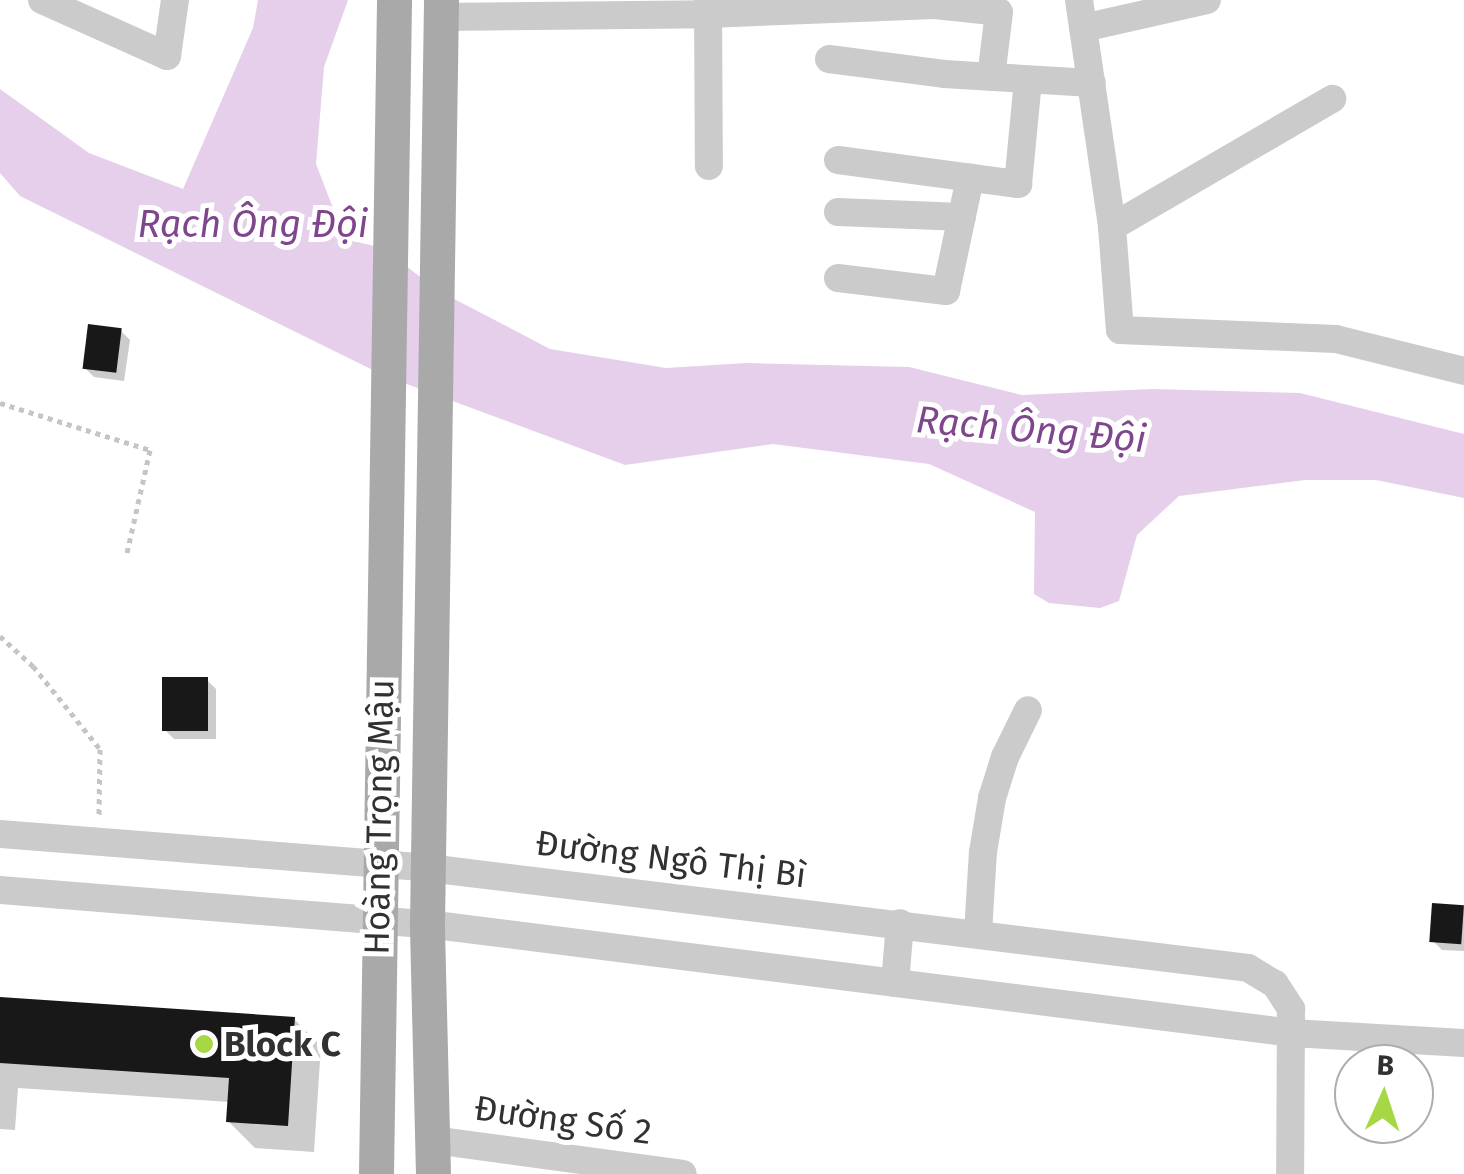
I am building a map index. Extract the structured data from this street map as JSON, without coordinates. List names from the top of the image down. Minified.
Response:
{"streets":{"main road":["Hoàng Trọng Mậu"],"street":["Đường Ngô Thị Bì","Đường Số 2"]},"crossings":[["Hoàng Trọng Mậu","Đường Ngô Thị Bì"],["Hoàng Trọng Mậu","Đường Số 2"]],"water":["Rạch Ông Đội"],"places":["Block C"],"north":"top"}
